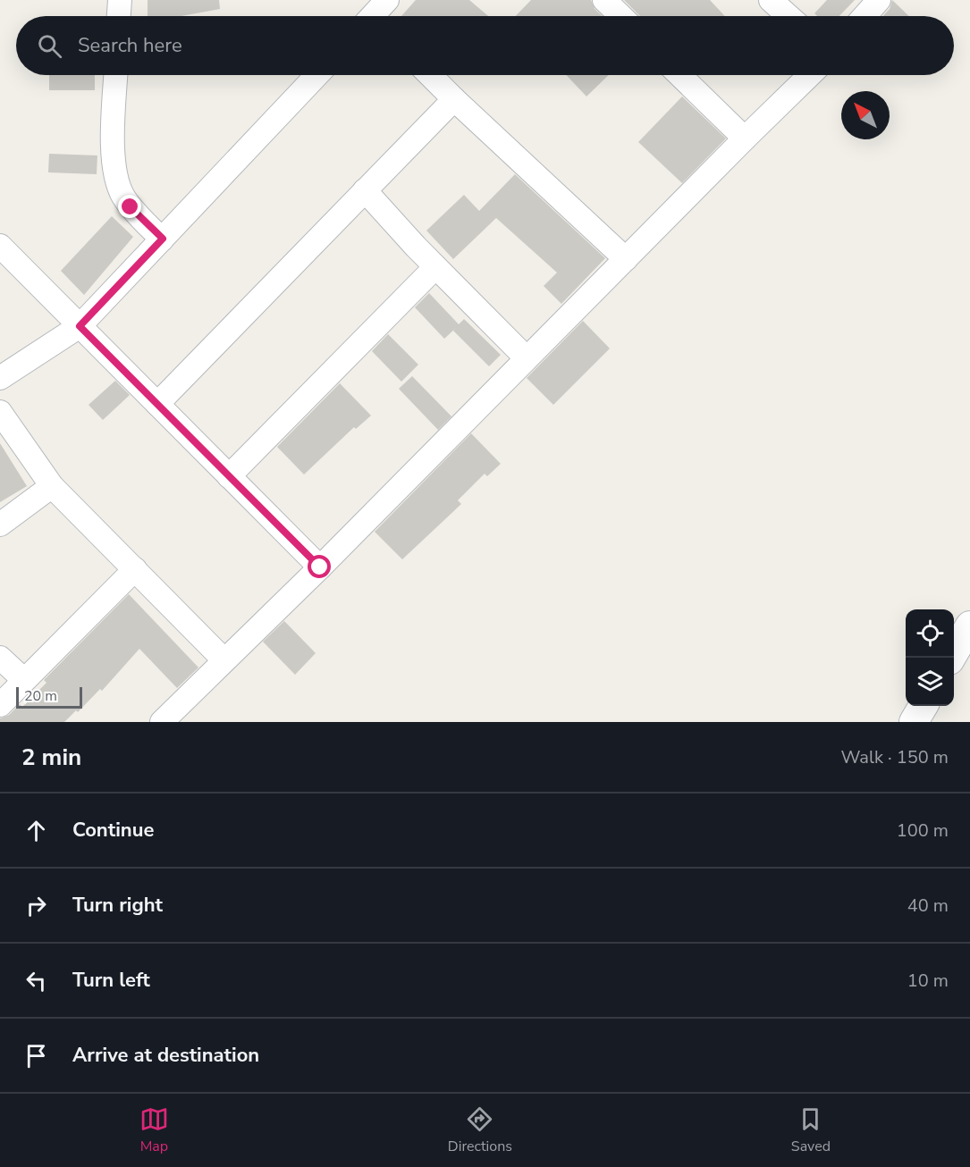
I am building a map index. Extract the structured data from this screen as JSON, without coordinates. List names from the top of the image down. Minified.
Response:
{"scale_bar":"20 m","north":"top left","page":{"search":"Search here","scale":"20 m","heading":["2 min","Walk · 150 m"],"list":[["Continue","100 m"],["Turn right","40 m"],["Turn left","10 m"],"Arrive at destination"],"nav":["Map","Directions","Saved"]}}
